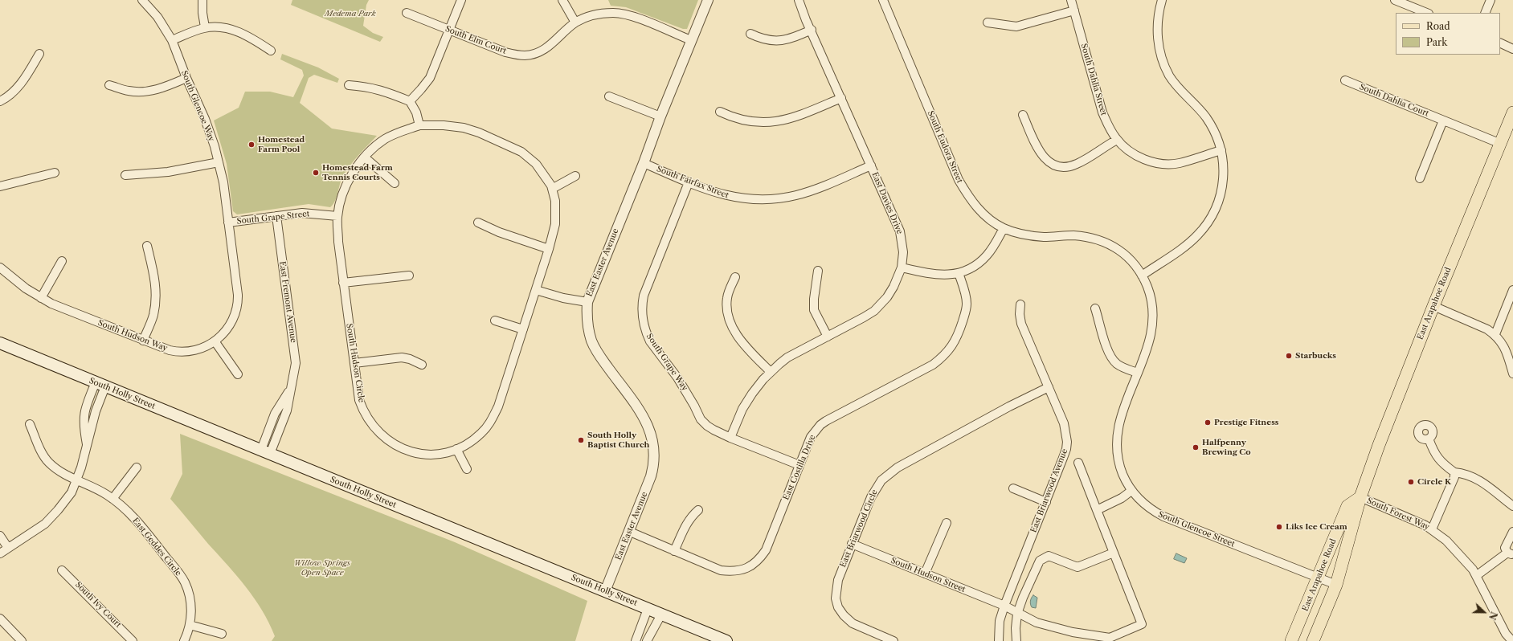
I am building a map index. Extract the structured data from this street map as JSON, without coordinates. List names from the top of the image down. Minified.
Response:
{"streets":{"main road":["East Arapahoe Road","South Holly Street"],"street":["South Elm Court","South Dahlia Street","South Dahlia Court","South Glencoe Way","South Eudora Street","South Fairfax Street","East Davies Drive","South Grape Street","East Easter Avenue","East Fremont Avenue","South Hudson Way","South Grape Way","South Hudson Circle","East Costilla Drive","East Briarwood Avenue","South Forest Way","East Briarwood Circle","South Glencoe Street","East Geddes Circle","South Hudson Street","South Ivy Court"]},"crossings":[["South Elm Court","East Easter Avenue"],["South Dahlia Court","East Arapahoe Road"],["South Glencoe Way","South Grape Street"],["South Glencoe Way","South Hudson Way"],["South Eudora Street","South Glencoe Street"],["South Fairfax Street","East Davies Drive"],["South Fairfax Street","East Easter Avenue"],["South Fairfax Street","South Grape Way"],["East Davies Drive","South Grape Way"],["South Grape Street","East Fremont Avenue"],["South Grape Street","South Hudson Way"],["South Grape Street","South Hudson Circle"],["East Easter Avenue","South Holly Street"],["East Easter Avenue","East Costilla Drive"],["East Fremont Avenue","South Holly Street"],["East Arapahoe Road","South Forest Way"],["East Arapahoe Road","South Glencoe Street"],["South Grape Way","East Costilla Drive"],["East Briarwood Avenue","East Briarwood Circle"],["East Briarwood Avenue","South Hudson Street"],["East Briarwood Circle","South Hudson Street"]],"parks":["Medema Park","Willow Springs Open Space"],"places":["Homestead Farm Pool","Homestead Farm Tennis Courts","Starbucks","Prestige Fitness","South Holly Baptist Church","Halfpenny Brewing Co","Circle K","Liks Ice Cream"],"legend":["Road","Park"],"north":"right"}
